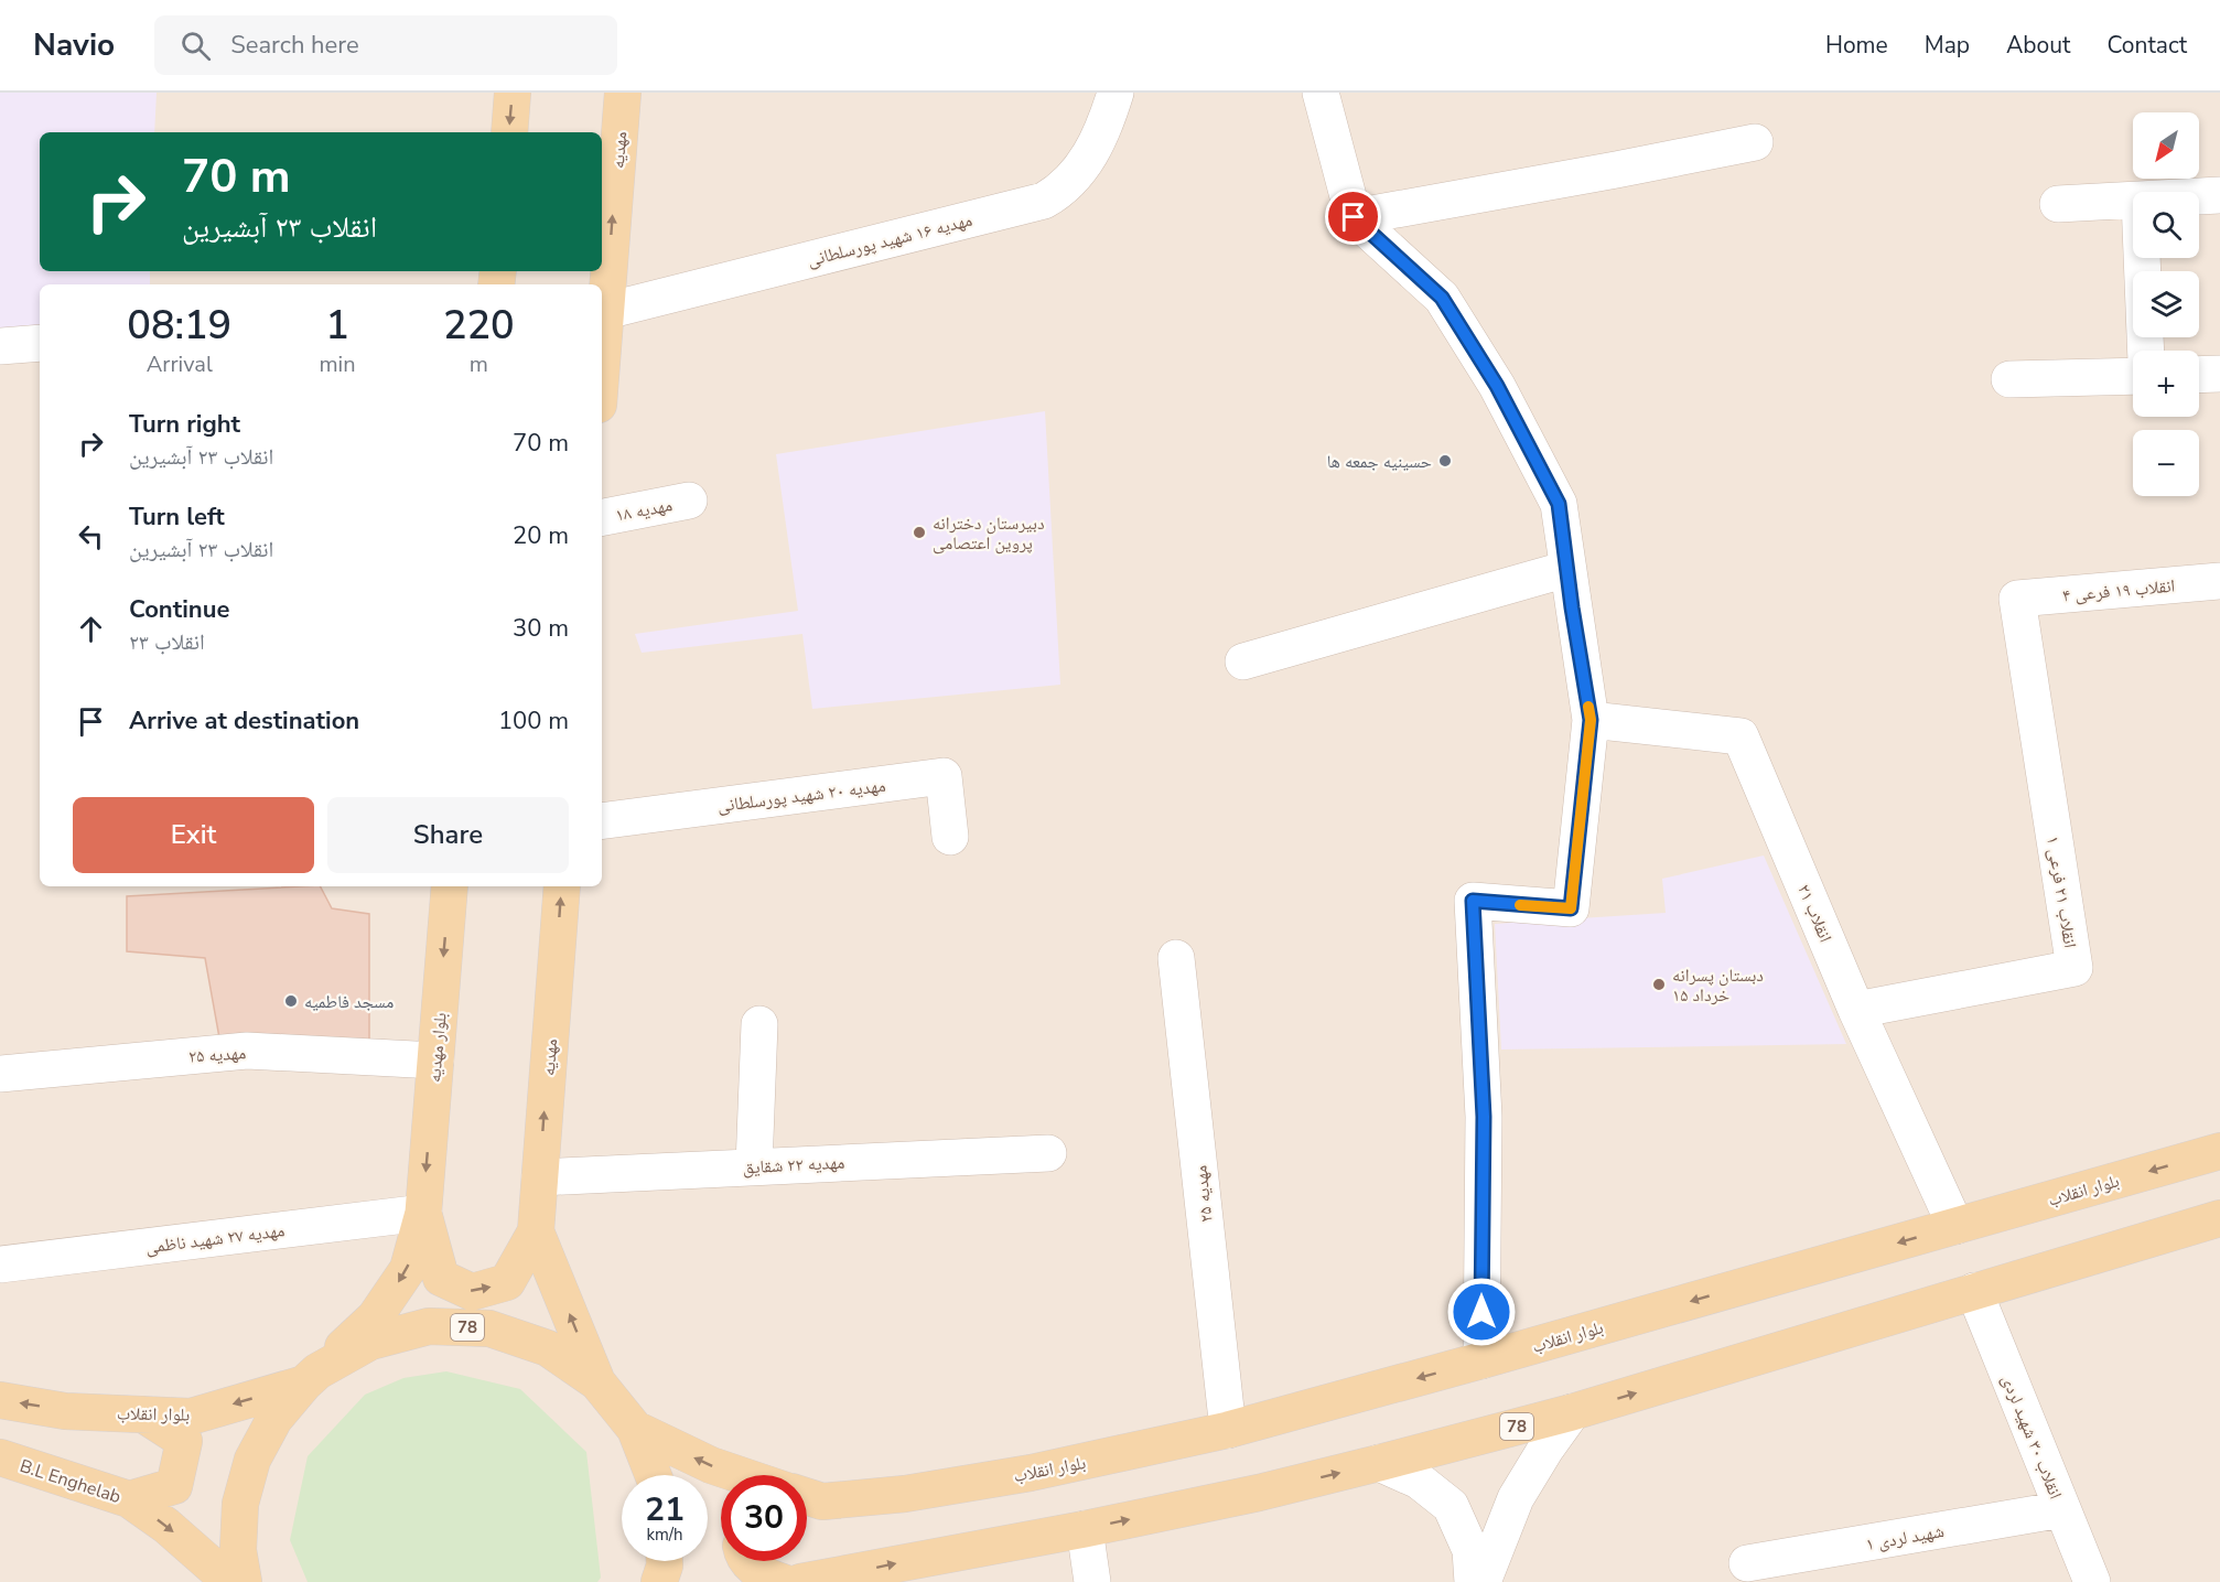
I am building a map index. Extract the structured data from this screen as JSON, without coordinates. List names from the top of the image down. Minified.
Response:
{"streets":{"main road":["مهدیه","بلوار مهدیه","بلوار انقلاب","78","B.L Enghelab"],"street":["مهدیه ۱۶ شهید پورسلطانی","مهدیه ۱۸","انقلاب ۱۹ فرعی ۴","مهدیه ۲۰ شهید پورسلطانی","انقلاب ۲۱ فرعی ۱","انقلاب ۲۱","مهدیه ۲۵","مهدیه ۲۲ شقایق","مهدیه ۲۷ شهید ناظمی","انقلاب ۳۰ شهید لردی","شهید لردی ۱"]},"crossings":[["مهدیه","مهدیه ۱۶ شهید پورسلطانی"],["مهدیه","مهدیه ۲۲ شقایق"],["انقلاب ۱۹ فرعی ۴","انقلاب ۲۱ فرعی ۱"],["انقلاب ۲۱ فرعی ۱","انقلاب ۲۱"],["انقلاب ۲۱","بلوار انقلاب"],["بلوار مهدیه","مهدیه ۲۵"],["بلوار مهدیه","مهدیه ۲۷ شهید ناظمی"],["مهدیه ۲۵","بلوار انقلاب"],["بلوار انقلاب","78"],["78","انقلاب ۳۰ شهید لردی"],["انقلاب ۳۰ شهید لردی","شهید لردی ۱"]],"one_way":["مهدیه","بلوار مهدیه","B.L Enghelab"],"places":["حسینیه جمعه ها","دبیرستان دخترانه پروین اعتصامی","دبستان پسرانه ۱۵ خرداد","مسجد فاطمیه"],"north":"bottom left","page":{"header":"Navio","search":"Search here","nav":["Home","Map","About","Contact"],"map_buttons":["+","−"],"turn":["70 m","انقلاب ۲۳ آبشیرین"],"eta":["08:19","Arrival","1","min","220","m"],"list":[{"name":"Turn right","note":"انقلاب ۲۳ آبشیرین","value":"70 m"},{"name":"Turn left","note":"انقلاب ۲۳ آبشیرین","value":"20 m"},{"name":"Continue","note":"انقلاب ۲۳","value":"30 m"},{"name":"Arrive at destination","value":"100 m"}],"buttons":["Exit","Share"],"speed":"21 km/h","limit":"30"}}
